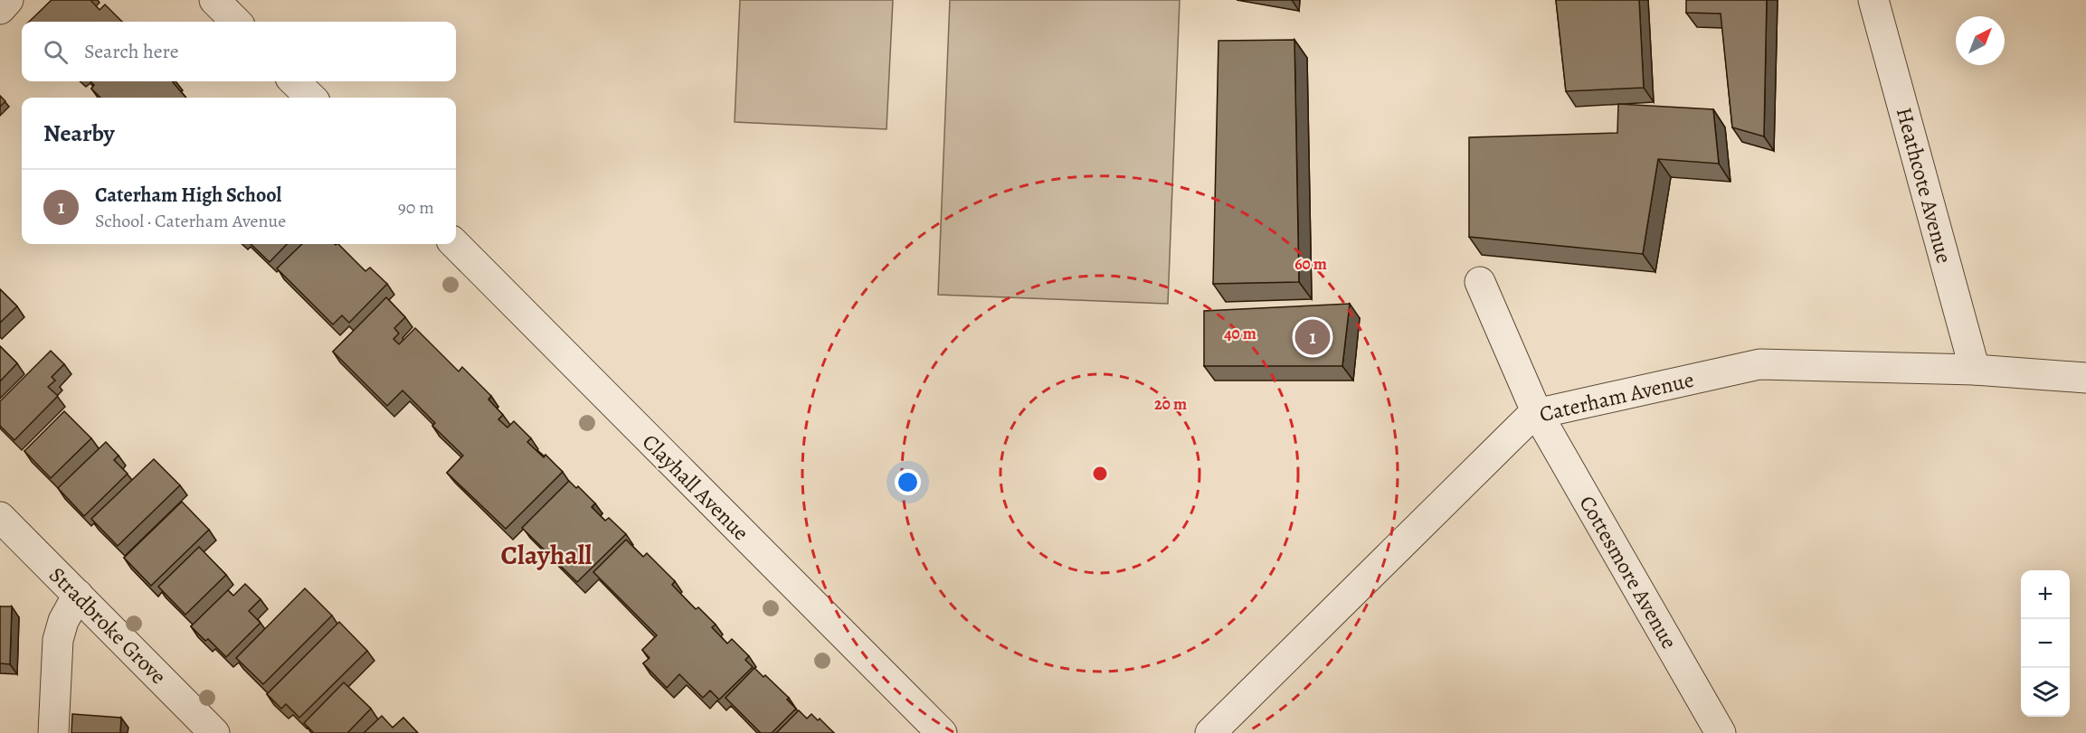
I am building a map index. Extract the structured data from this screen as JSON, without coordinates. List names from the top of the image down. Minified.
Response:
{"streets":{"street":["Heathcote Avenue","Caterham Avenue","Clayhall Avenue","Cottesmore Avenue","Stradbroke Grove"]},"crossings":[["Heathcote Avenue","Caterham Avenue"],["Caterham Avenue","Cottesmore Avenue"]],"districts":["Clayhall"],"north":"top right","page":{"search":"Search here","heading":"Nearby","list":[{"mark":"1","name":"Caterham High School","note":"School · Caterham Avenue","value":"90 m"}],"pins":"1","map_buttons":["+","−"]},"rings":["60 m","40 m","20 m"]}
